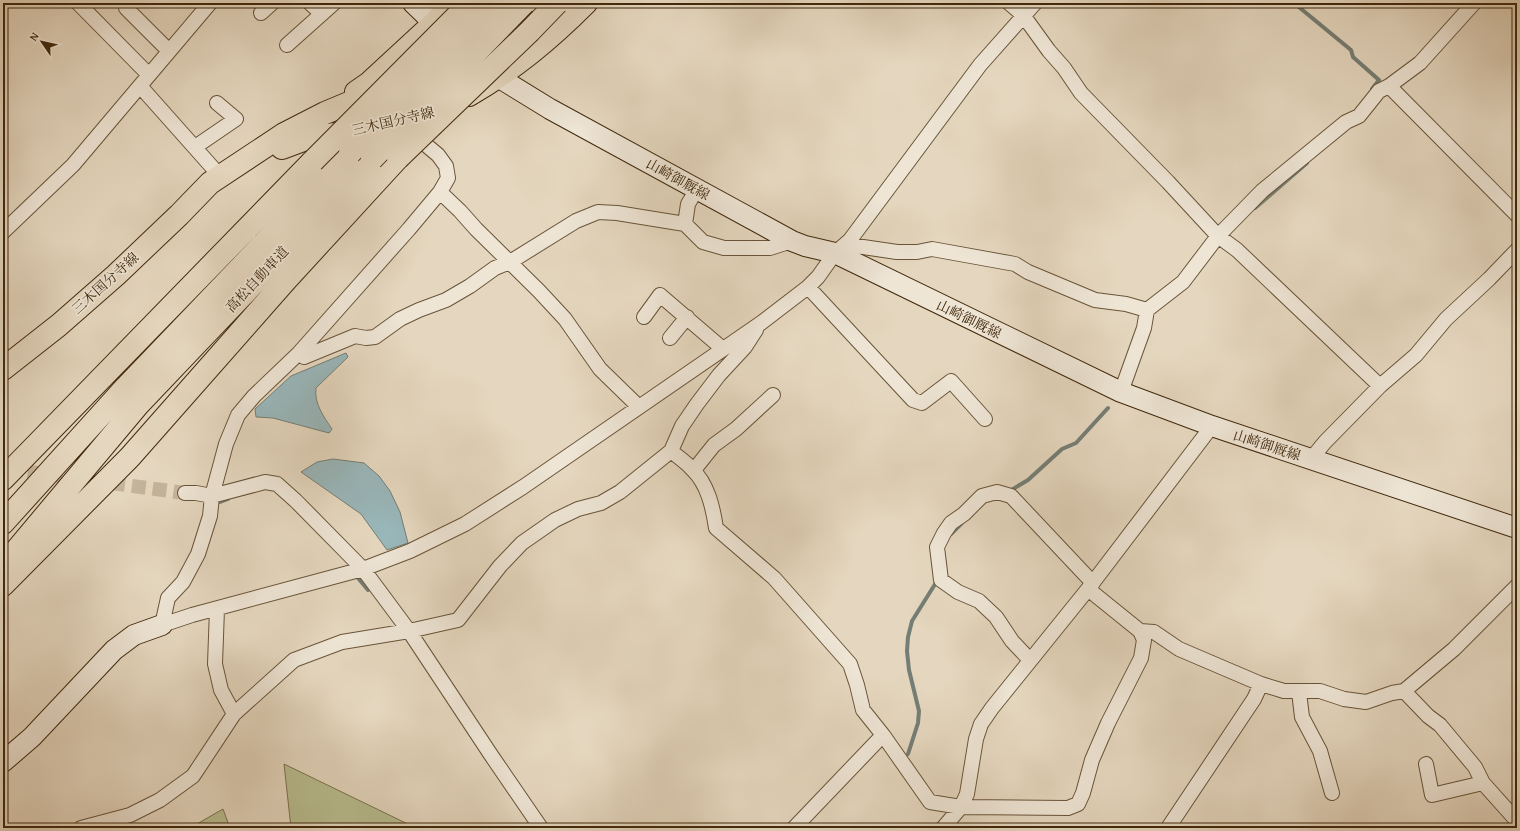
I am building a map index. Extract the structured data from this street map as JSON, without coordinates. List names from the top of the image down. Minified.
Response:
{"streets":{"main road":["三木国分寺線","山崎御厩線","高松自動車道"]},"crossings":[["三木国分寺線","山崎御厩線"]],"north":"top left"}
